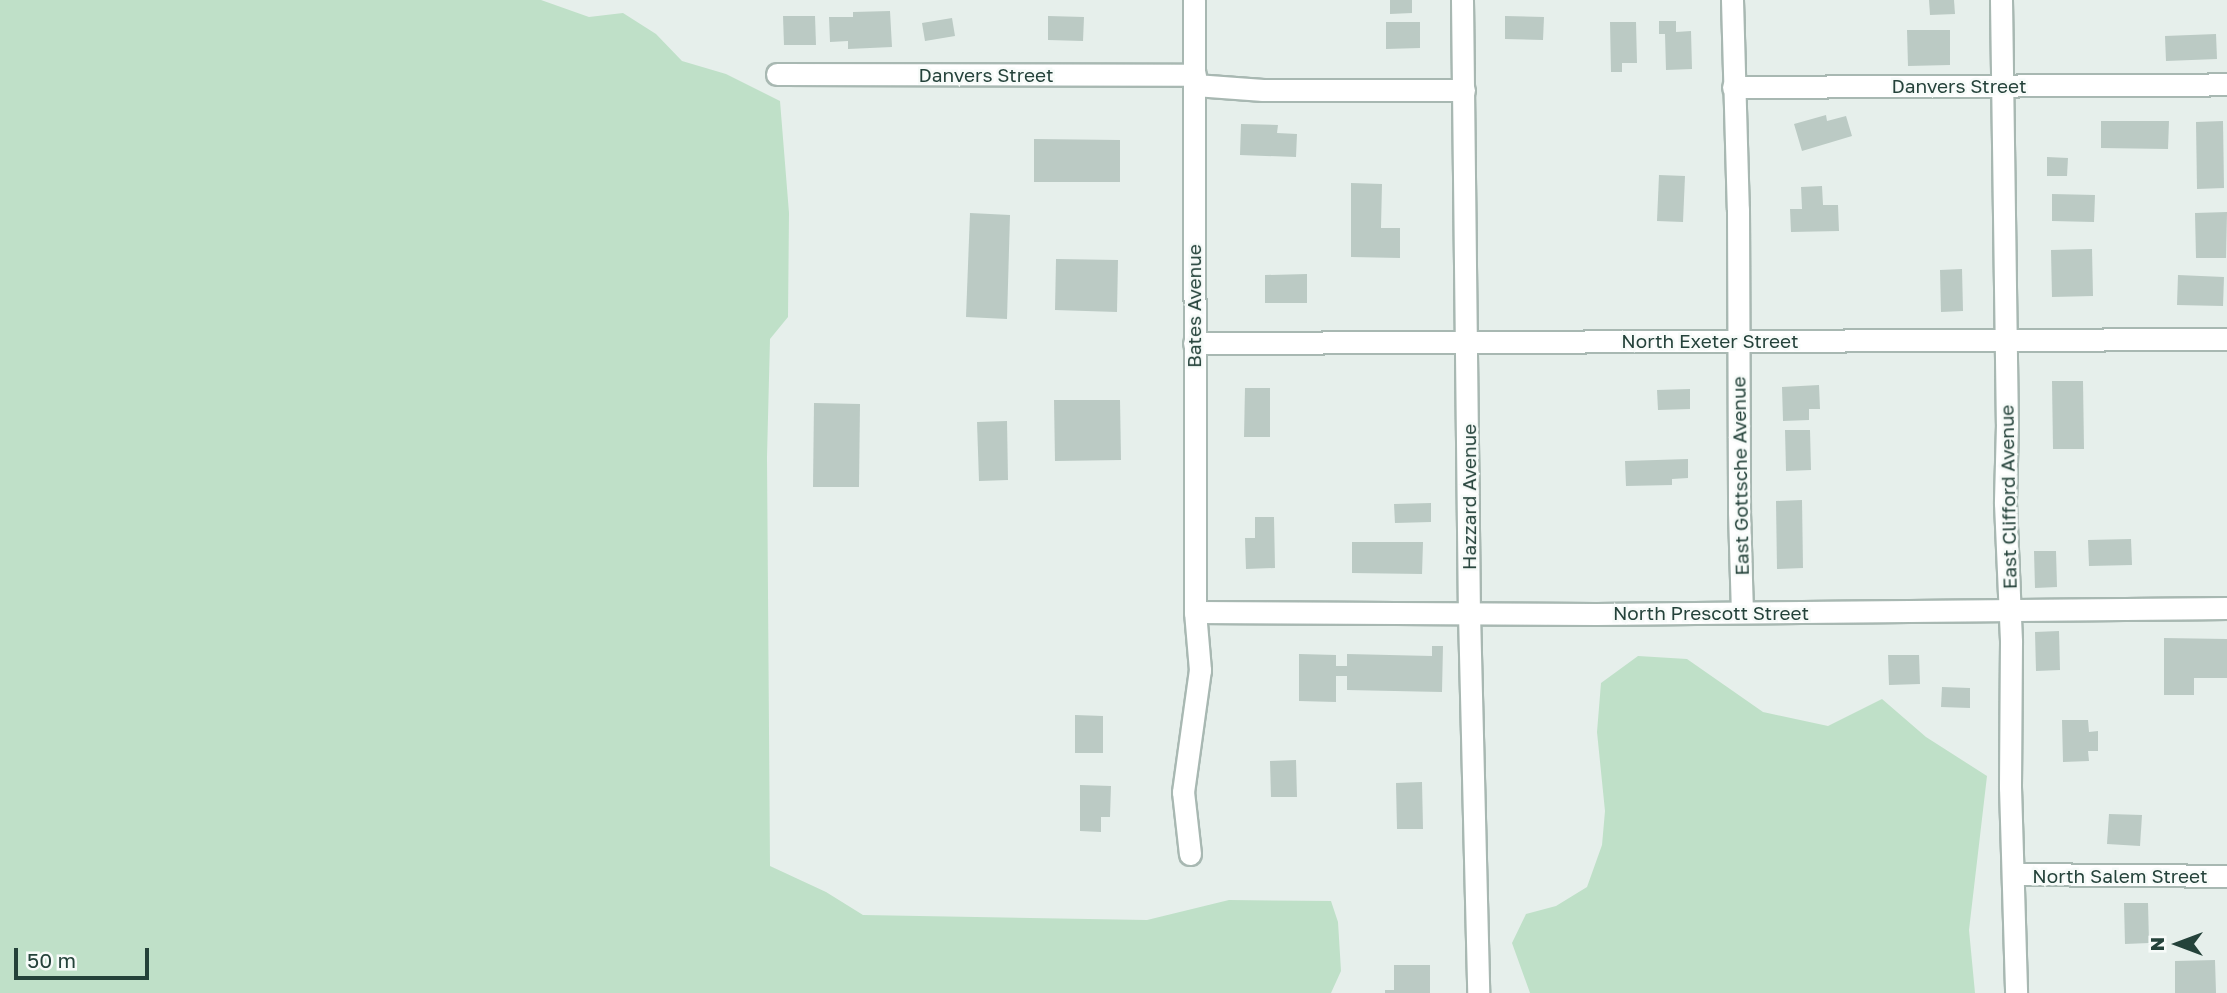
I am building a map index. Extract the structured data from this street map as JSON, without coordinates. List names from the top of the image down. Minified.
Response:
{"streets":{"street":["Danvers Street","Bates Avenue","North Exeter Street","East Gottsche Avenue","Hazzard Avenue","East Clifford Avenue","North Prescott Street","North Salem Street"]},"crossings":[["Danvers Street","Bates Avenue"],["Danvers Street","East Gottsche Avenue"],["Danvers Street","Hazzard Avenue"],["Danvers Street","East Clifford Avenue"],["Bates Avenue","North Exeter Street"],["Bates Avenue","North Prescott Street"],["North Exeter Street","East Gottsche Avenue"],["North Exeter Street","Hazzard Avenue"],["North Exeter Street","East Clifford Avenue"],["East Gottsche Avenue","North Prescott Street"],["Hazzard Avenue","North Prescott Street"],["East Clifford Avenue","North Prescott Street"],["East Clifford Avenue","North Salem Street"]],"scale_bar":"50 m","north":"left"}
